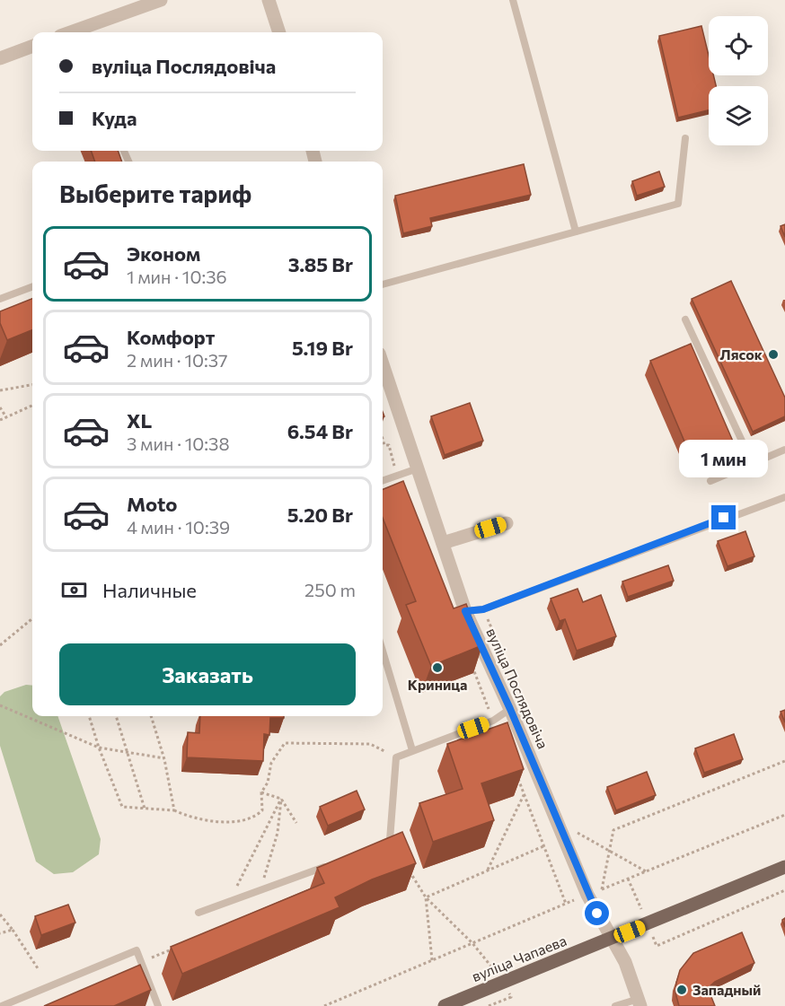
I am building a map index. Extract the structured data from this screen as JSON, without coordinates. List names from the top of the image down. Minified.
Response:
{"streets":{"main road":["вуліца Чапаева"],"street":["вуліца Послядовіча"]},"crossings":[["вуліца Послядовіча","вуліца Чапаева"]],"places":["Лясок","Криница","Западный"],"page":{"banner":["вуліца Послядовіча","Куда"],"heading":"Выберите тариф","list":[{"name":"Эконом","note":"1 мин · 10:36","value":"3.85 Br"},{"name":"Комфорт","note":"2 мин · 10:37","value":"5.19 Br"},{"name":"XL","note":"3 мин · 10:38","value":"6.54 Br"},{"name":"Moto","note":"4 мин · 10:39","value":"5.20 Br"}],"bubble":"1 мин","pay":["Наличные","250 m"],"buttons":"Заказать"}}
